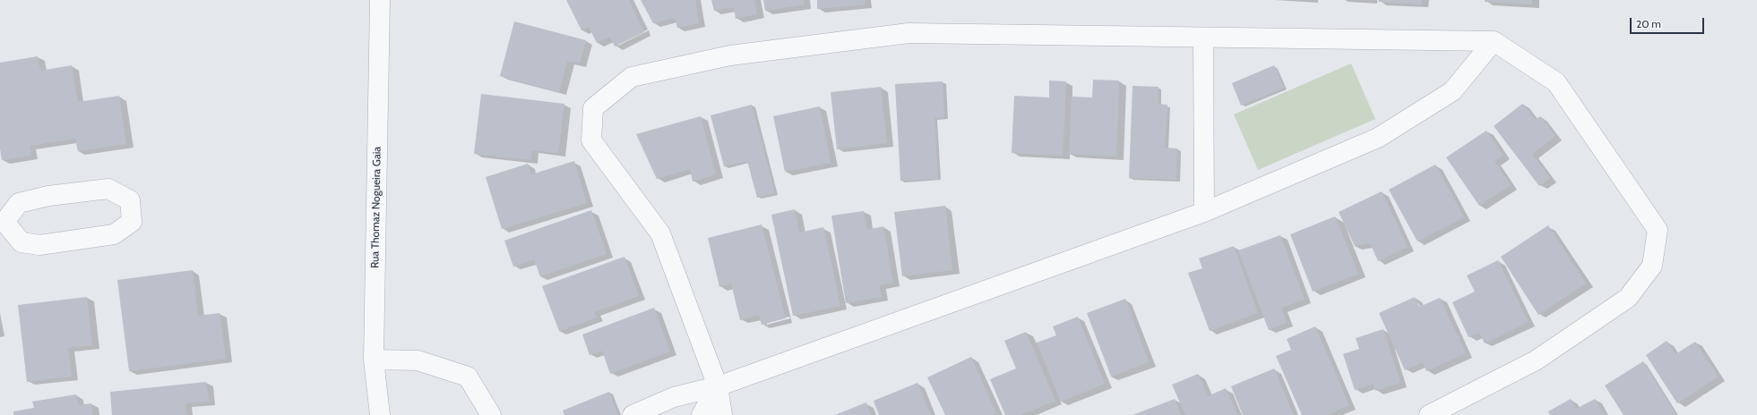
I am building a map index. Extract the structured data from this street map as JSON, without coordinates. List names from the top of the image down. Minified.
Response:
{"streets":{"street":["Rua Thomaz Nogueira Gaia"]},"scale_bar":"20 m"}
